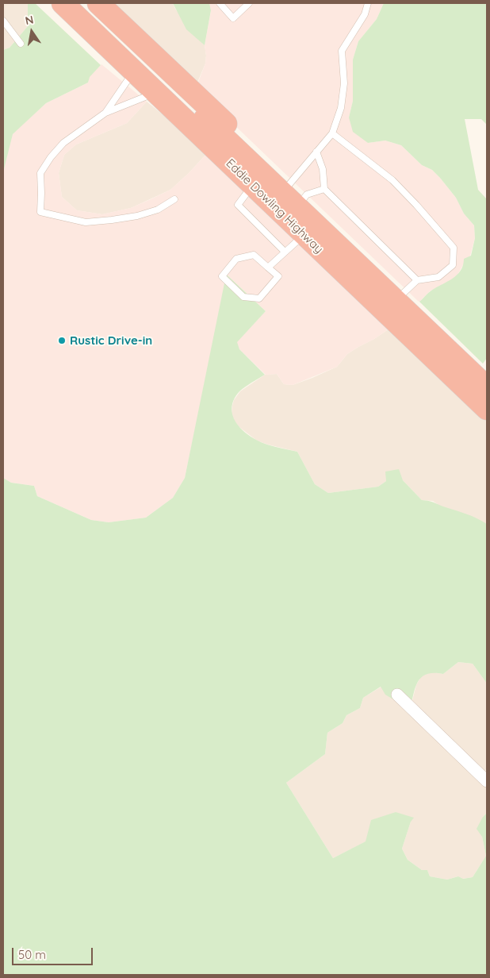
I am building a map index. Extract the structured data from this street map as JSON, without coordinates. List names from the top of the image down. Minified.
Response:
{"streets":{"highway":["Eddie Dowling Highway"]},"places":["Rustic Drive-in"],"scale_bar":"50 m","north":"top"}
